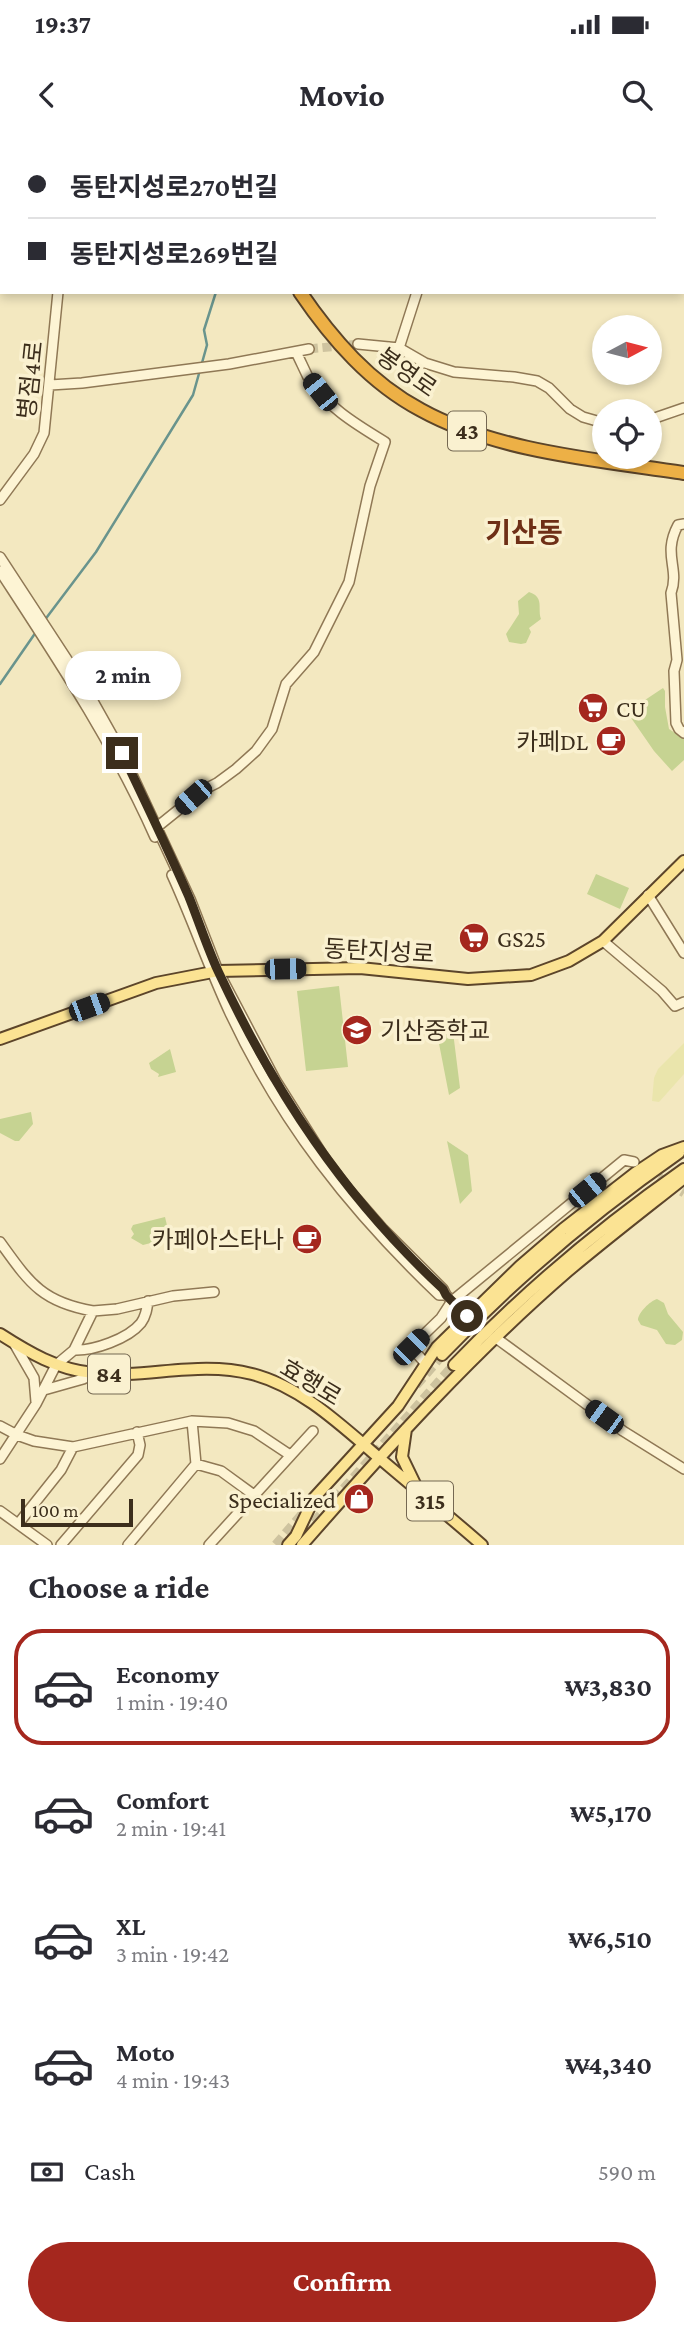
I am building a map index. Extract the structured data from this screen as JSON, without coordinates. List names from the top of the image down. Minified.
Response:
{"streets":{"highway":["봉영로","43"],"main road":["동탄지성로","84","효행로","315"],"street":["병점4로"]},"districts":["기산동"],"places":{"supermarket":["CU","GS25"],"cafe":["카페DL","카페아스타나"],"school or university":["기산중학교"],"shop":["Specialized"]},"scale_bar":"100 m","north":"right","page":{"status":"19:37","header":"Movio","banner":["동탄지성로270번길","동탄지성로269번길"],"bubble":"2 min","scale":"100 m","heading":"Choose a ride","list":[{"name":"Economy","note":"1 min · 19:40","value":"₩3,830"},{"name":"Comfort","note":"2 min · 19:41","value":"₩5,170"},{"name":"XL","note":"3 min · 19:42","value":"₩6,510"},{"name":"Moto","note":"4 min · 19:43","value":"₩4,340"}],"pay":["Cash","590 m"],"buttons":"Confirm"}}
